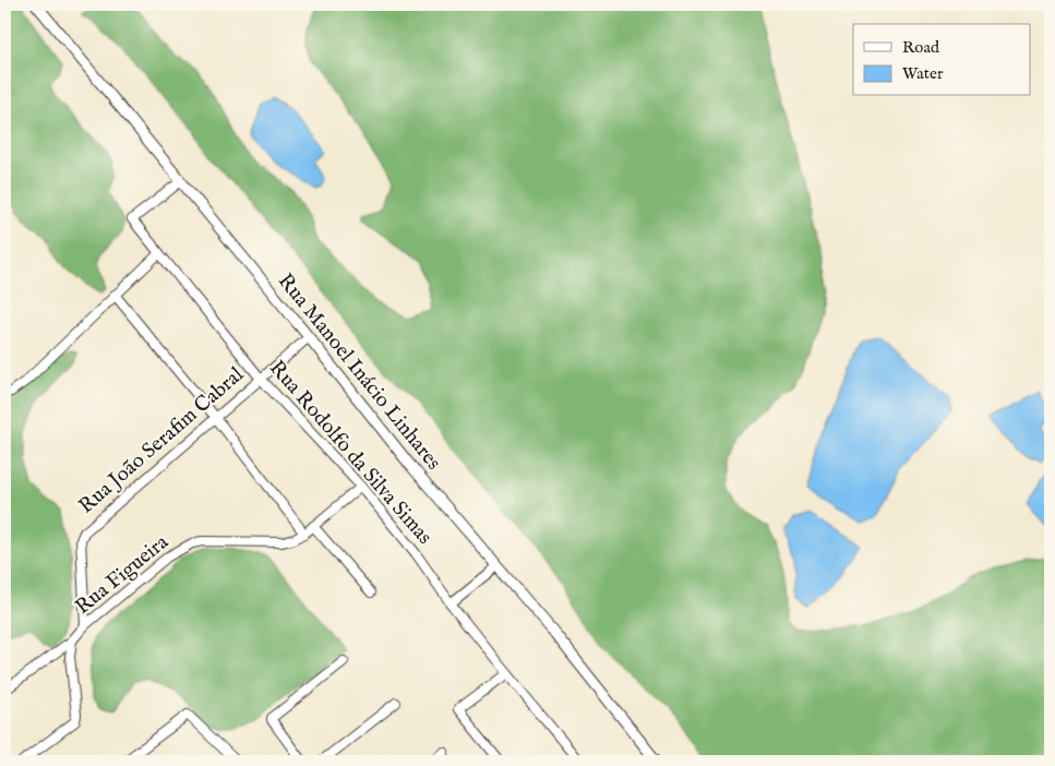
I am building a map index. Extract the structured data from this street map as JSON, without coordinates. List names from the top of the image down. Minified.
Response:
{"streets":{"main road":["Rua Manoel Inácio Linhares"],"street":["Rua João Serafim Cabral","Rua Rodolfo da Silva Simas","Rua Figueira"]},"crossings":[["Rua Manoel Inácio Linhares","Rua João Serafim Cabral"],["Rua Manoel Inácio Linhares","Rua Rodolfo da Silva Simas"],["Rua João Serafim Cabral","Rua Rodolfo da Silva Simas"],["Rua João Serafim Cabral","Rua Figueira"],["Rua Rodolfo da Silva Simas","Rua Figueira"]],"legend":["Road","Water"]}
